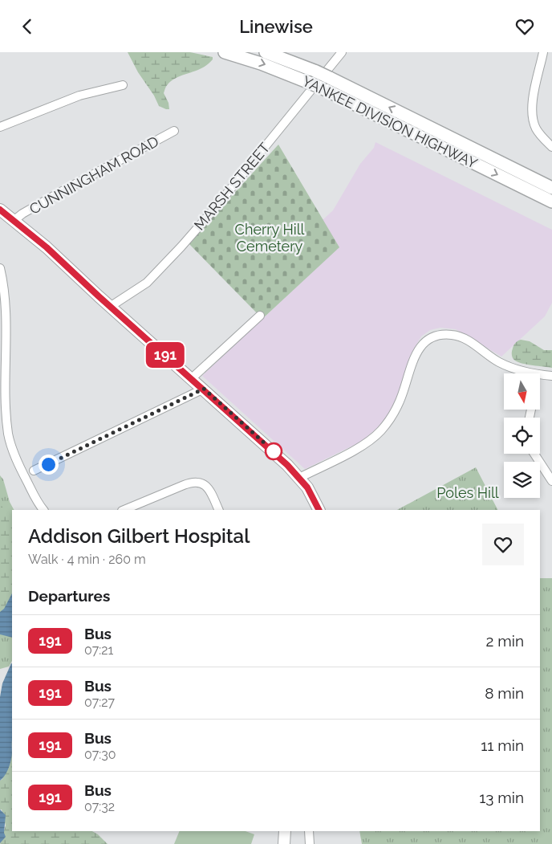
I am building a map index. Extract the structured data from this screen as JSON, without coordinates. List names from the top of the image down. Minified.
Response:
{"streets":{"highway":["YANKEE DIVISION HIGHWAY"],"street":["CUNNINGHAM ROAD","MARSH STREET"]},"parks":["Cherry Hill Cemetery","Poles Hill"],"lines":["bus line 191"],"north":"bottom","page":{"header":"Linewise","on_map":"191","heading":[["Addison Gilbert Hospital","Walk · 4 min · 260 m"],"Departures"],"list":[{"mark":"191","name":"Bus","note":"07:21","value":"2 min"},{"mark":"191","name":"Bus","note":"07:27","value":"8 min"},{"mark":"191","name":"Bus","note":"07:30","value":"11 min"},{"mark":"191","name":"Bus","note":"07:32","value":"13 min"}]}}
